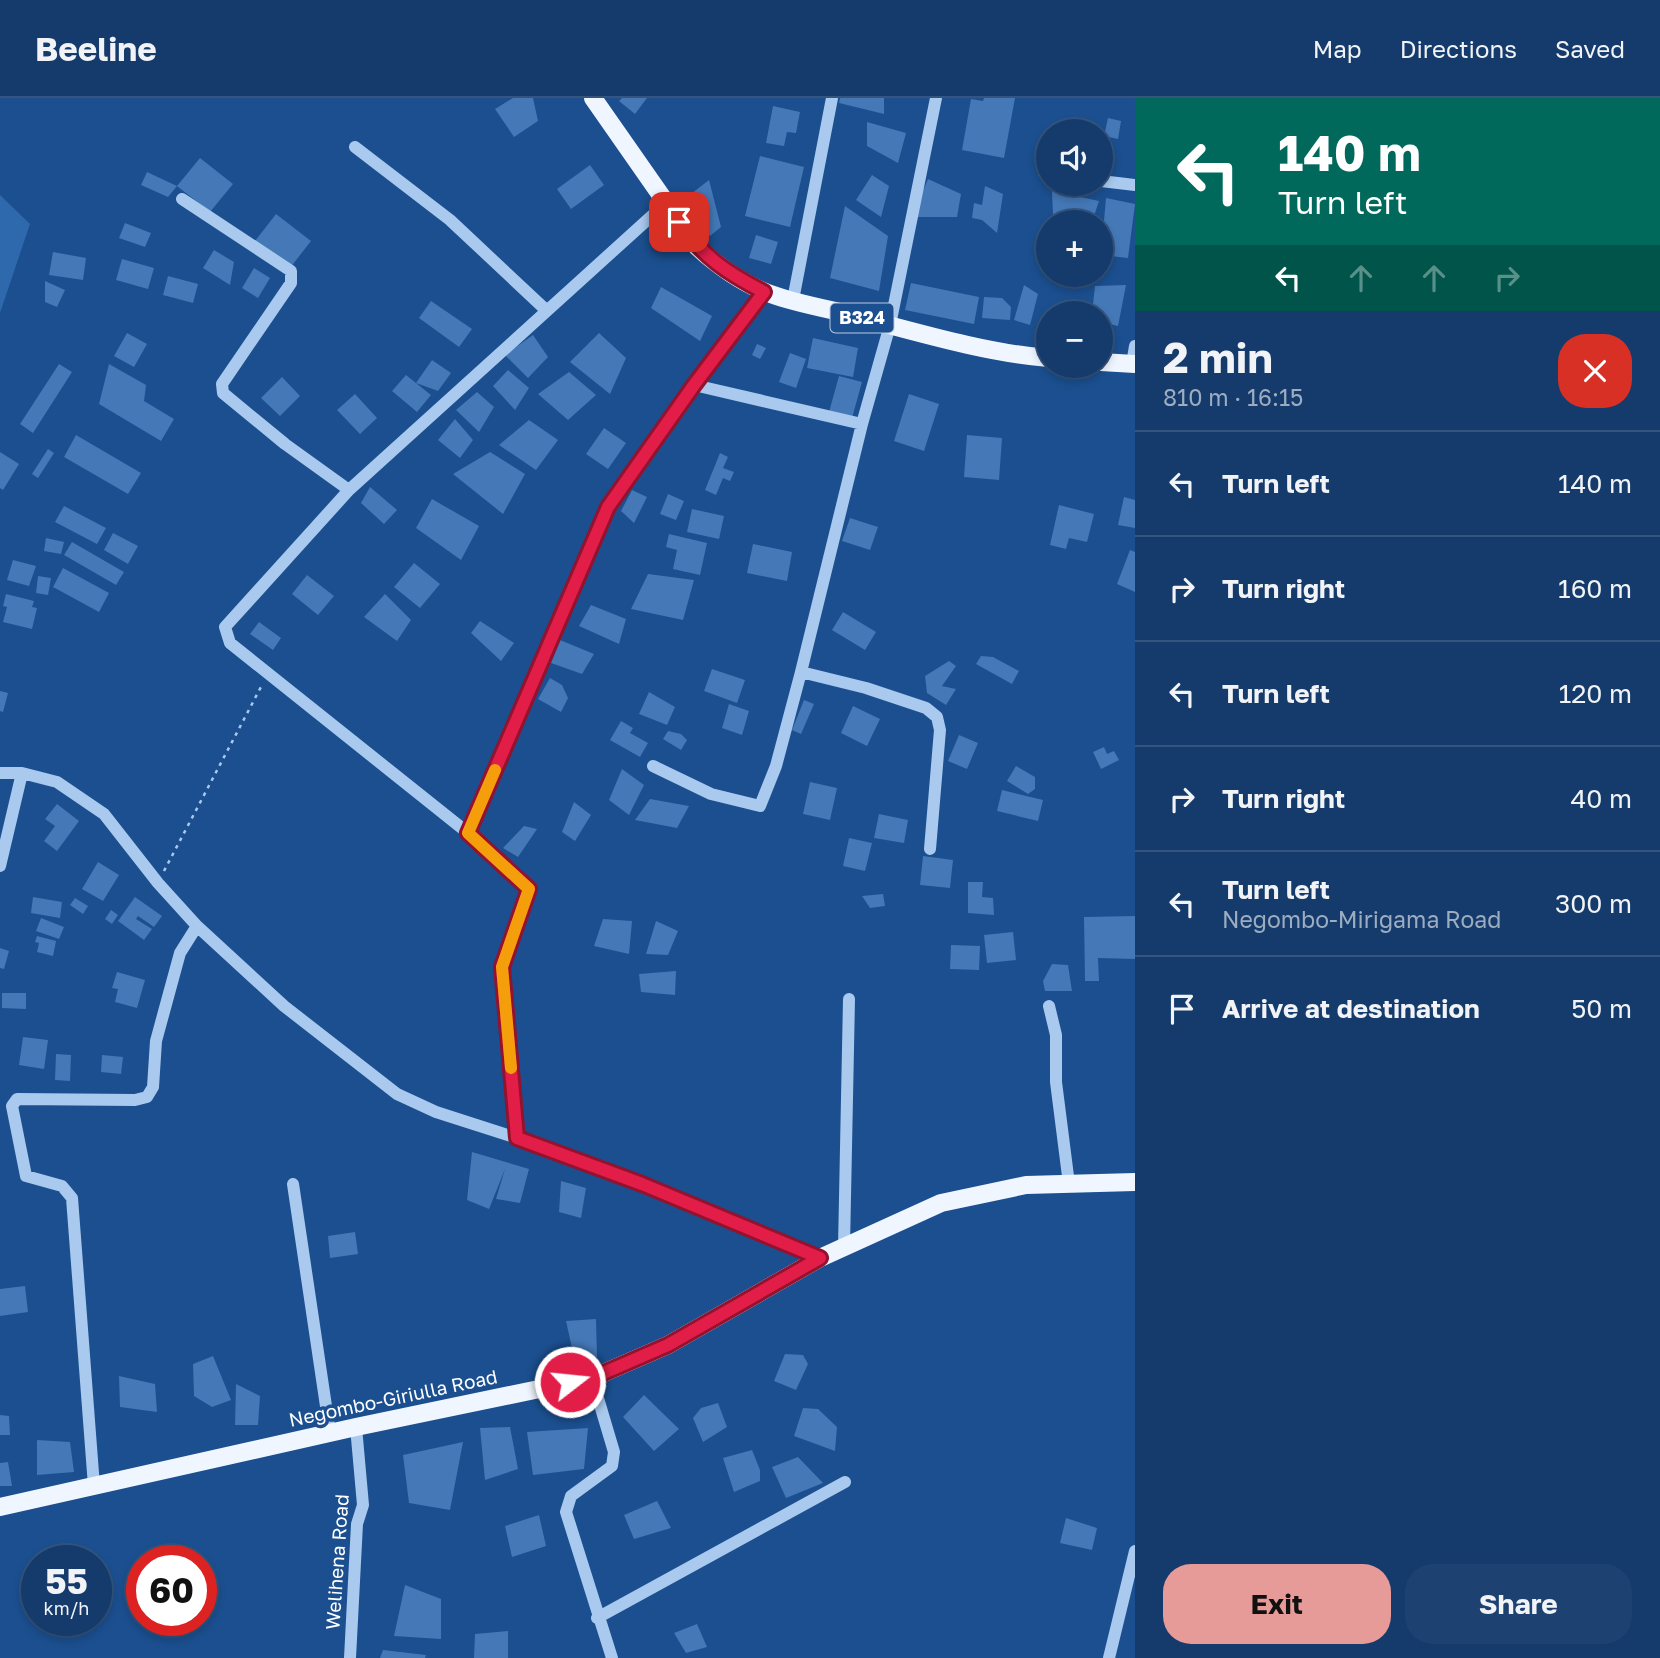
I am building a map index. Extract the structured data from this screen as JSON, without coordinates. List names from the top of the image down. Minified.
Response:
{"streets":{"main road":["B324","Negombo-Giriulla Road"],"street":["Welihena Road"]},"crossings":[["Negombo-Giriulla Road","Welihena Road"]],"page":{"header":"Beeline","nav":["Map","Directions","Saved"],"turn":["140 m","Turn left"],"map_buttons":["+","−"],"heading":["2 min","810 m · 16:15"],"list":[{"name":"Turn left","value":"140 m"},{"name":"Turn right","value":"160 m"},{"name":"Turn left","value":"120 m"},{"name":"Turn right","value":"40 m"},{"name":"Turn left","note":"Negombo-Mirigama Road","value":"300 m"},{"name":"Arrive at destination","value":"50 m"}],"speed":"55 km/h","limit":"60","buttons":["Exit","Share"]}}
